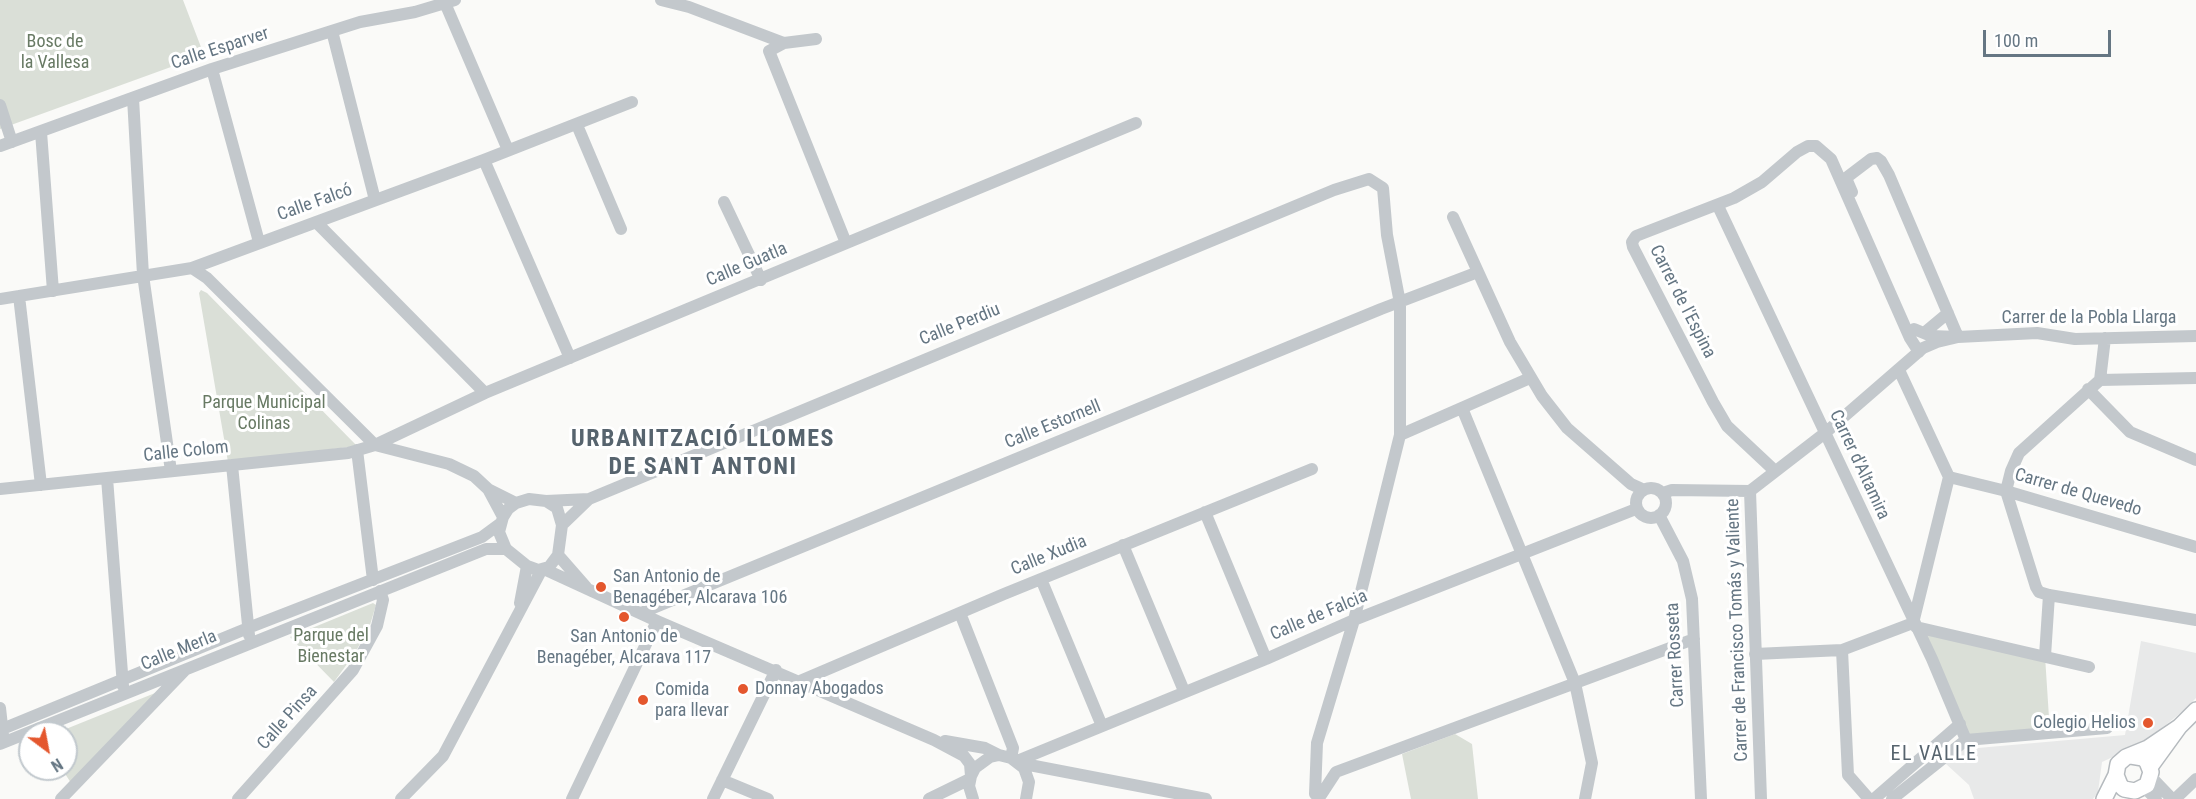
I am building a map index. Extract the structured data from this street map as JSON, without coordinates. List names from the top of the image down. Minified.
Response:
{"streets":{"street":["Calle Esparver","Calle Falcó","Calle Guatla","Carrer de l'Espina","Carrer de la Pobla Llarga","Calle Perdiu","Calle Estornell","Calle Colom","Carrer d'Altamira","Carrer de Quevedo","Calle Xudia","Calle de Falcia","Carrer de Francisco Tomás y Valiente","Calle Merla","Carrer Rosseta","Calle Pinsa"]},"crossings":[["Calle Guatla","Calle Colom"],["Carrer de l'Espina","Carrer de la Pobla Llarga"],["Carrer de l'Espina","Carrer d'Altamira"],["Carrer de l'Espina","Carrer de Francisco Tomás y Valiente"],["Carrer de la Pobla Llarga","Carrer d'Altamira"],["Carrer de la Pobla Llarga","Carrer de Francisco Tomás y Valiente"],["Calle Perdiu","Calle Estornell"],["Calle Perdiu","Calle de Falcia"],["Calle Perdiu","Calle Merla"],["Calle Colom","Calle Pinsa"],["Calle de Falcia","Carrer Rosseta"],["Calle Merla","Calle Pinsa"]],"districts":["URBANITZACIÓ LLOMES DE SANT ANTONI","EL VALLE"],"parks":["Bosc de la Vallesa","Parque Municipal Colinas","Parque del Bienestar"],"places":["San Antonio de Benagéber, Alcarava 106","San Antonio de Benagéber, Alcarava 117","Donnay Abogados","Comida para llevar","Colegio Helios"],"scale_bar":"100 m","north":"bottom right"}
